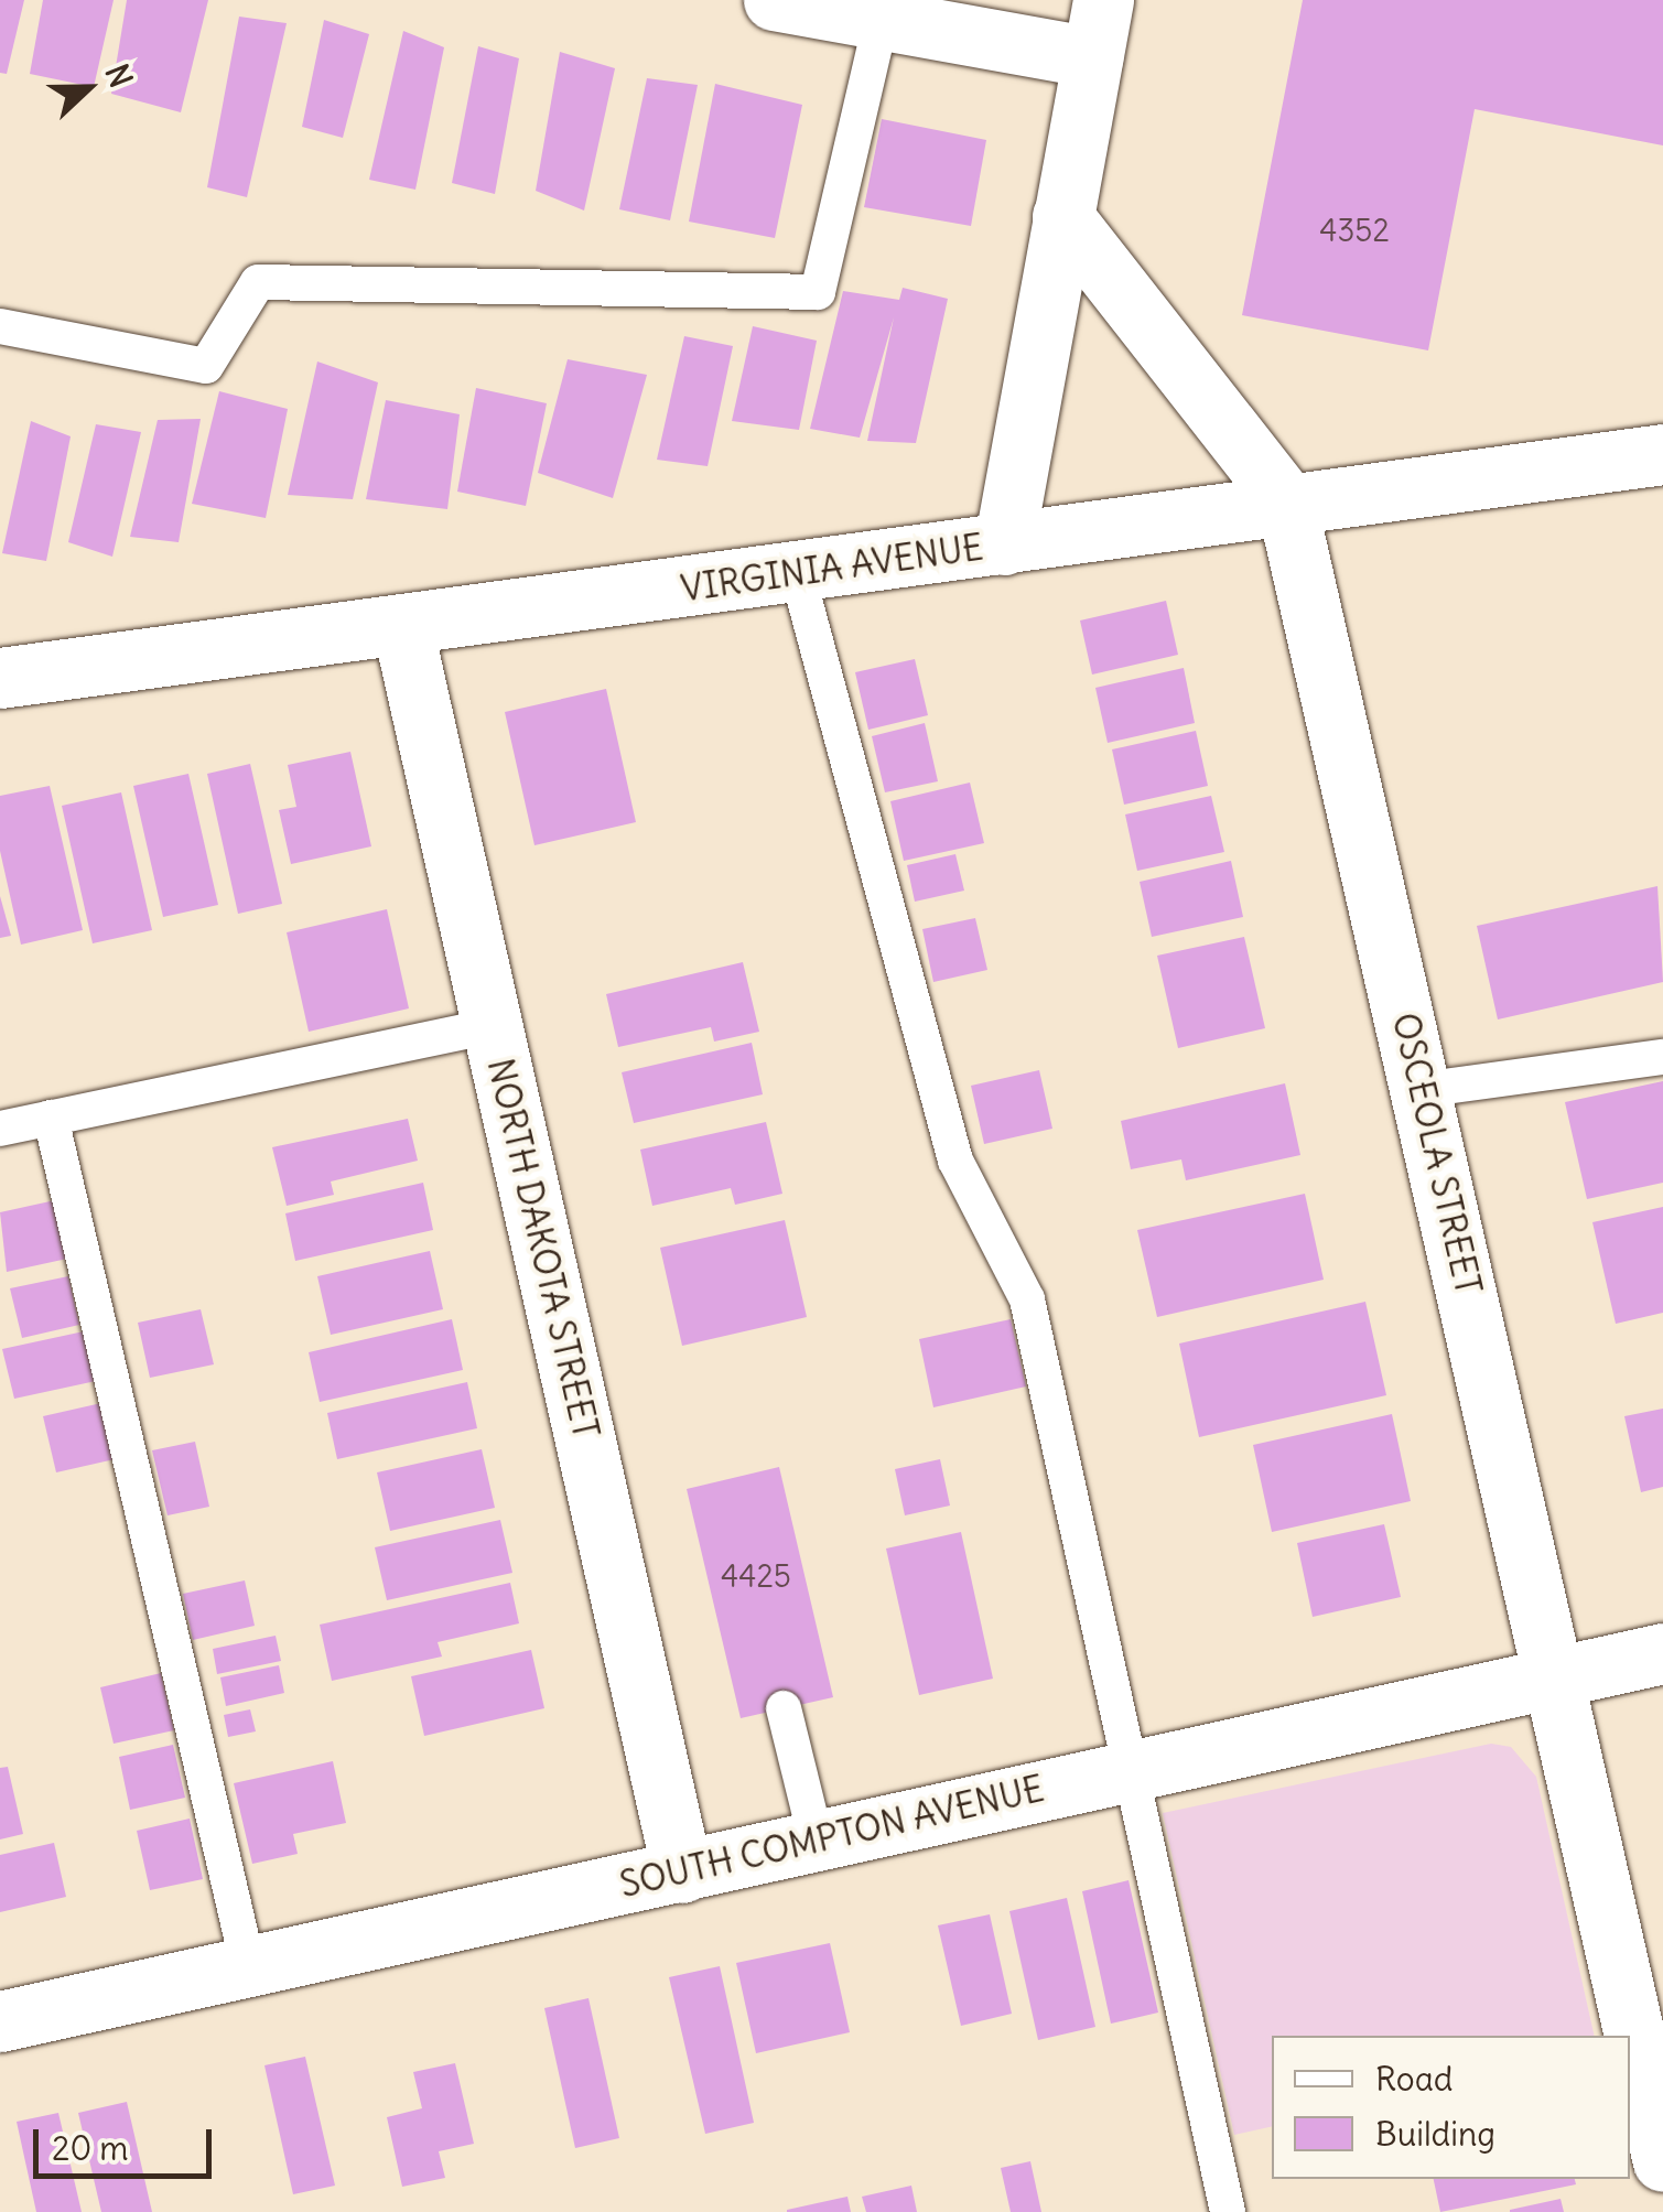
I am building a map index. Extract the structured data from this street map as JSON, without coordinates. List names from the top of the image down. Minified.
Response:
{"streets":{"street":["VIRGINIA AVENUE","OSCEOLA STREET","NORTH DAKOTA STREET","SOUTH COMPTON AVENUE"]},"crossings":[["VIRGINIA AVENUE","OSCEOLA STREET"],["VIRGINIA AVENUE","NORTH DAKOTA STREET"],["OSCEOLA STREET","SOUTH COMPTON AVENUE"],["NORTH DAKOTA STREET","SOUTH COMPTON AVENUE"]],"house_numbers":["4352","4425"],"legend":["Road","Building"],"scale_bar":"20 m","north":"right"}
